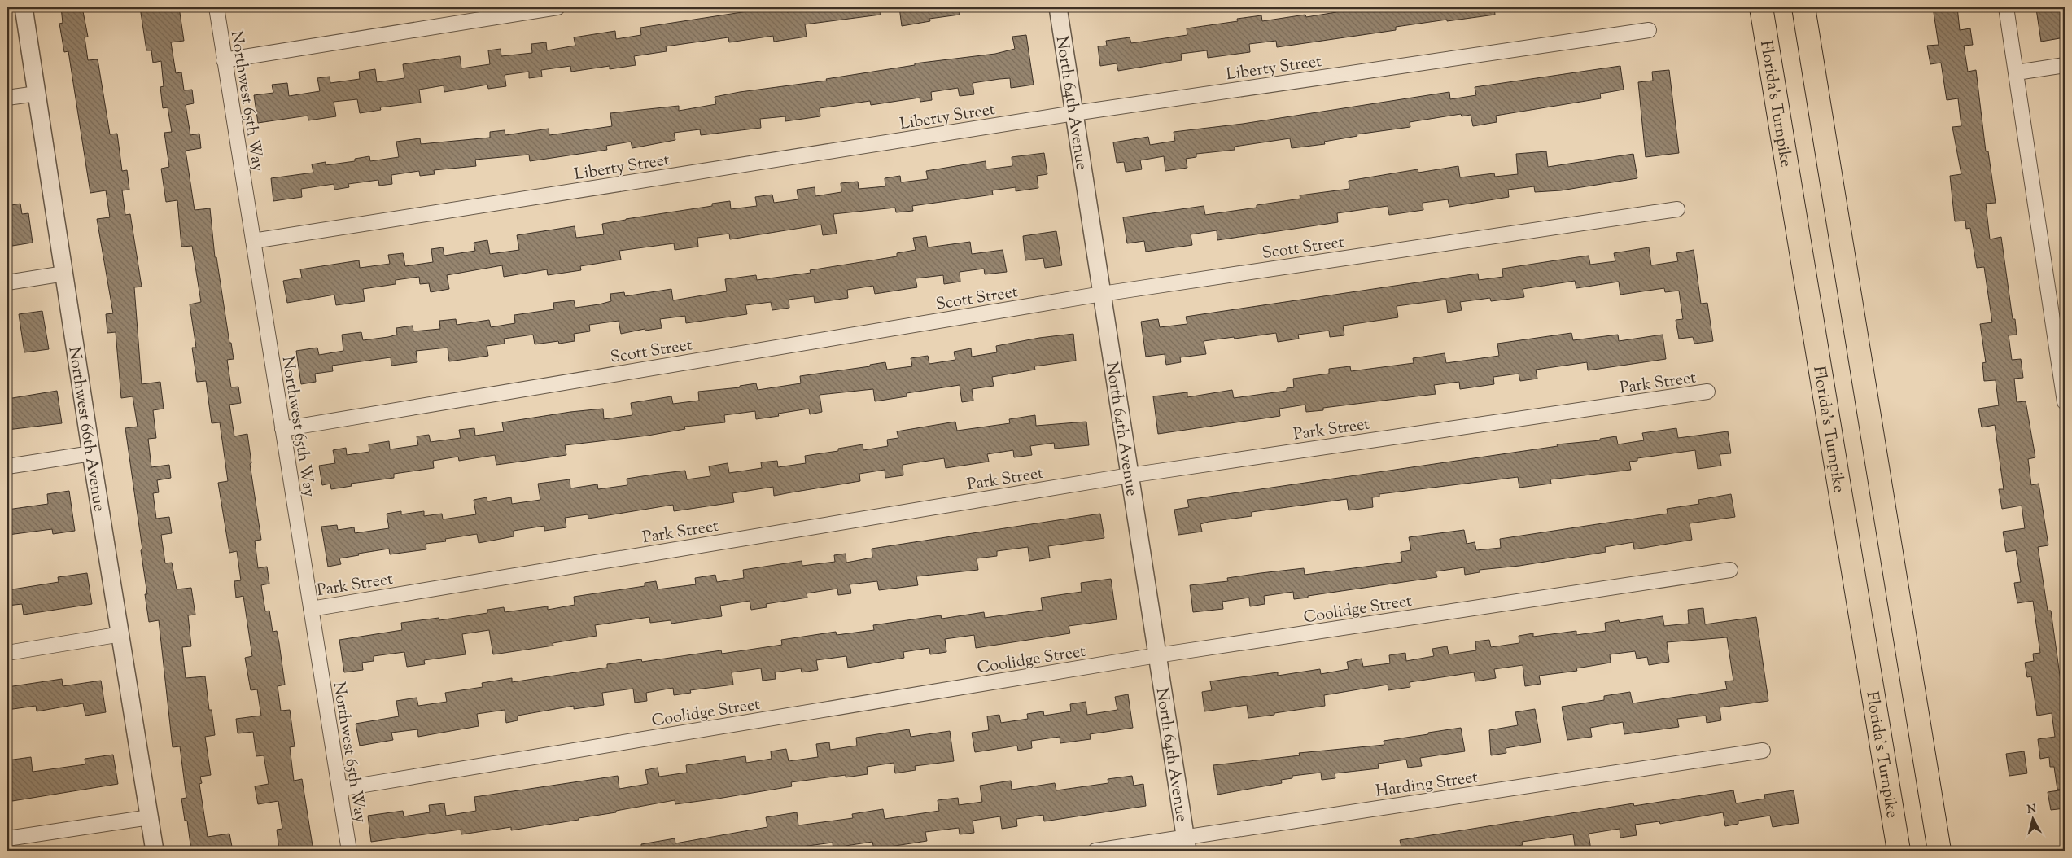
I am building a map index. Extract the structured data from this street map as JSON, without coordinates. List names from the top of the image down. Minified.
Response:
{"streets":{"highway":["Florida's Turnpike"],"street":["Liberty Street","Northwest 65th Way","North 64th Avenue","Scott Street","Park Street","Northwest 66th Avenue","Coolidge Street","Harding Street"]},"crossings":[["Liberty Street","Northwest 65th Way"],["Liberty Street","North 64th Avenue"],["Northwest 65th Way","Scott Street"],["Northwest 65th Way","Park Street"],["Northwest 65th Way","Coolidge Street"],["North 64th Avenue","Scott Street"],["North 64th Avenue","Park Street"],["North 64th Avenue","Coolidge Street"],["North 64th Avenue","Harding Street"]],"north":"top"}
